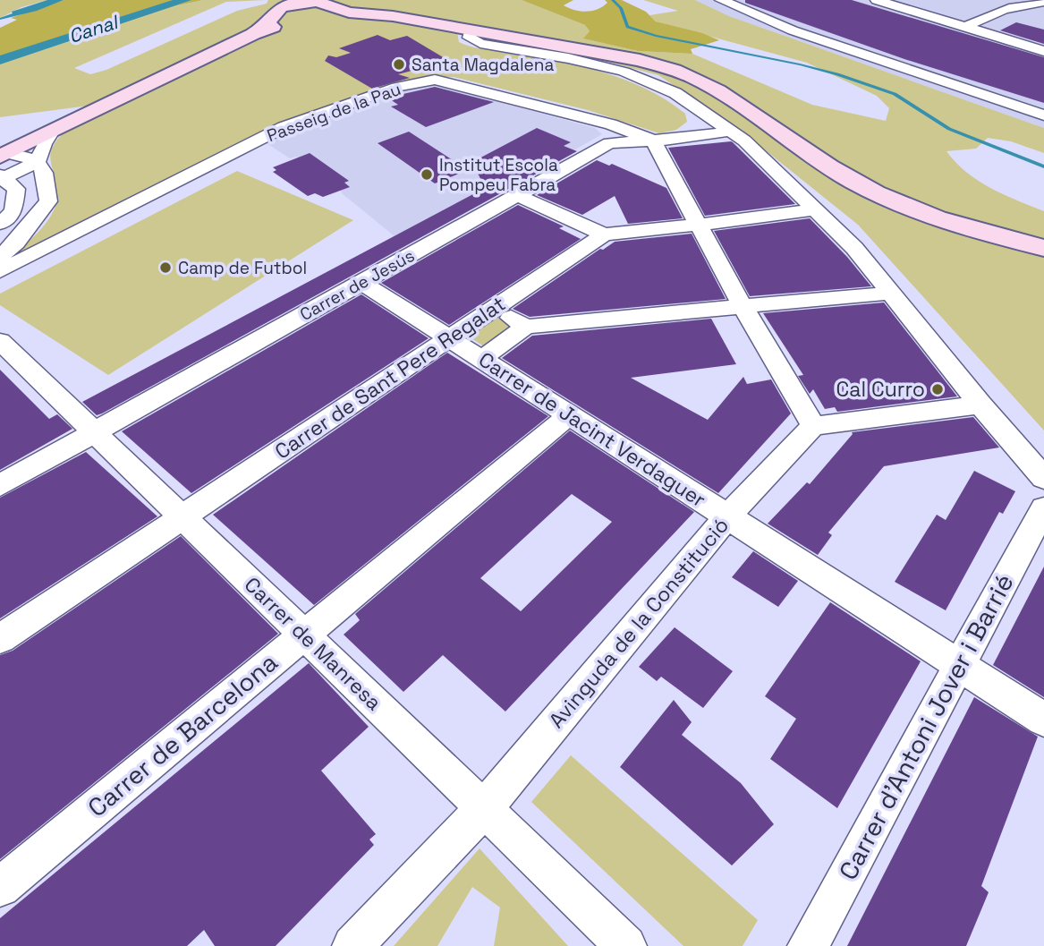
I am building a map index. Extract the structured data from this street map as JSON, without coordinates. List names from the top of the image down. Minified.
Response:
{"streets":{"street":["Passeig de la Pau","Carrer de Jesús","Carrer de Sant Pere Regalat","Carrer de Jacint Verdaguer","Avinguda de la Constitució","Carrer de Manresa","Carrer d'Antoni Jover i Barrié","Carrer de Barcelona"]},"crossings":[["Passeig de la Pau","Carrer de Jesús"],["Carrer de Jesús","Carrer de Jacint Verdaguer"],["Carrer de Jesús","Carrer de Manresa"],["Carrer de Sant Pere Regalat","Carrer de Jacint Verdaguer"],["Carrer de Sant Pere Regalat","Carrer de Manresa"],["Carrer de Jacint Verdaguer","Avinguda de la Constitució"],["Carrer de Jacint Verdaguer","Carrer d'Antoni Jover i Barrié"],["Carrer de Jacint Verdaguer","Carrer de Barcelona"],["Avinguda de la Constitució","Carrer de Manresa"],["Carrer de Manresa","Carrer de Barcelona"]],"water":["Canal"],"places":["Santa Magdalena","Institut Escola Pompeu Fabra","Camp de Futbol","Cal Curro"]}
